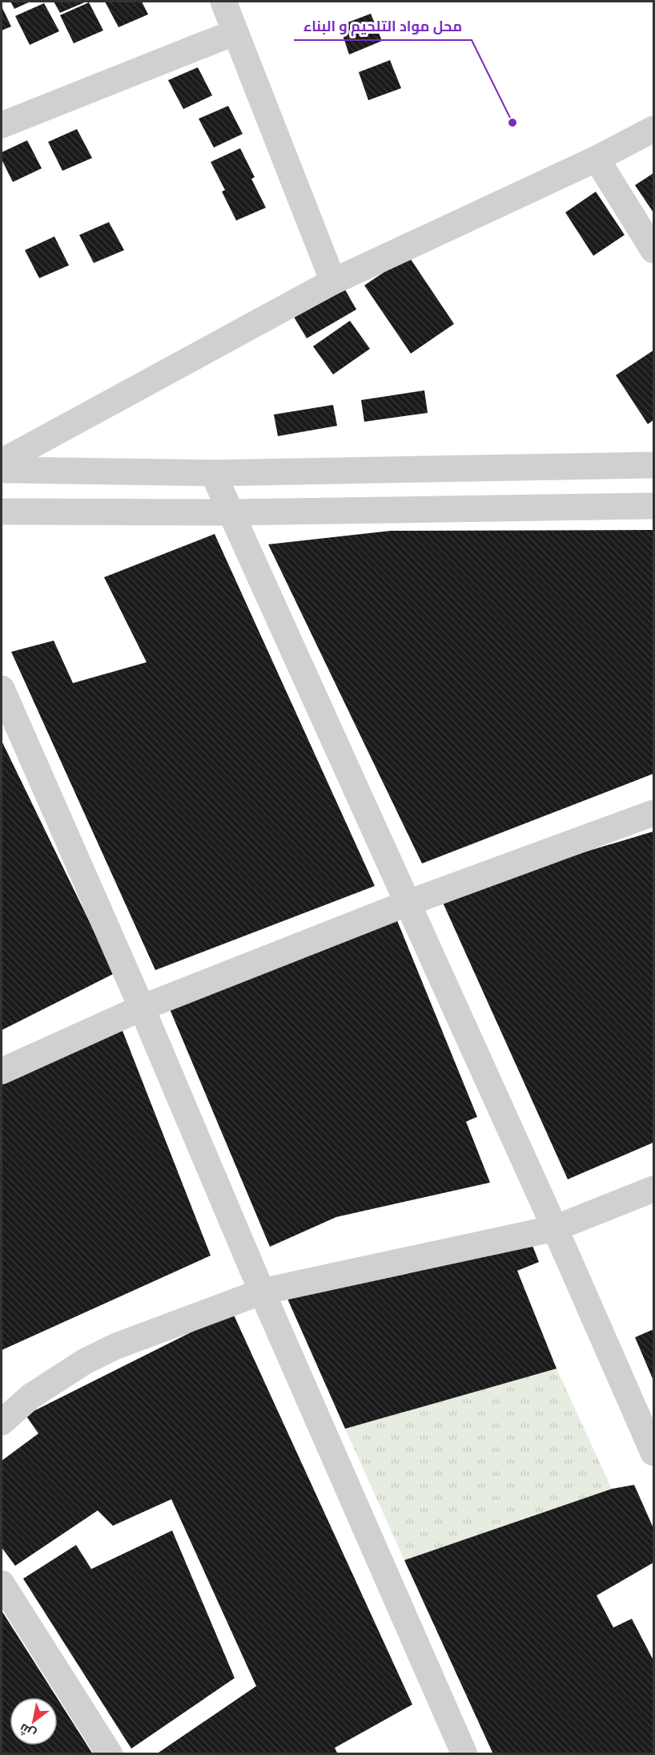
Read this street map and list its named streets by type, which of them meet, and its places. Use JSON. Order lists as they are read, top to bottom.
{
  "places": ["محل مواد التلحيم و البناء"],
  "north": "bottom left"
}
